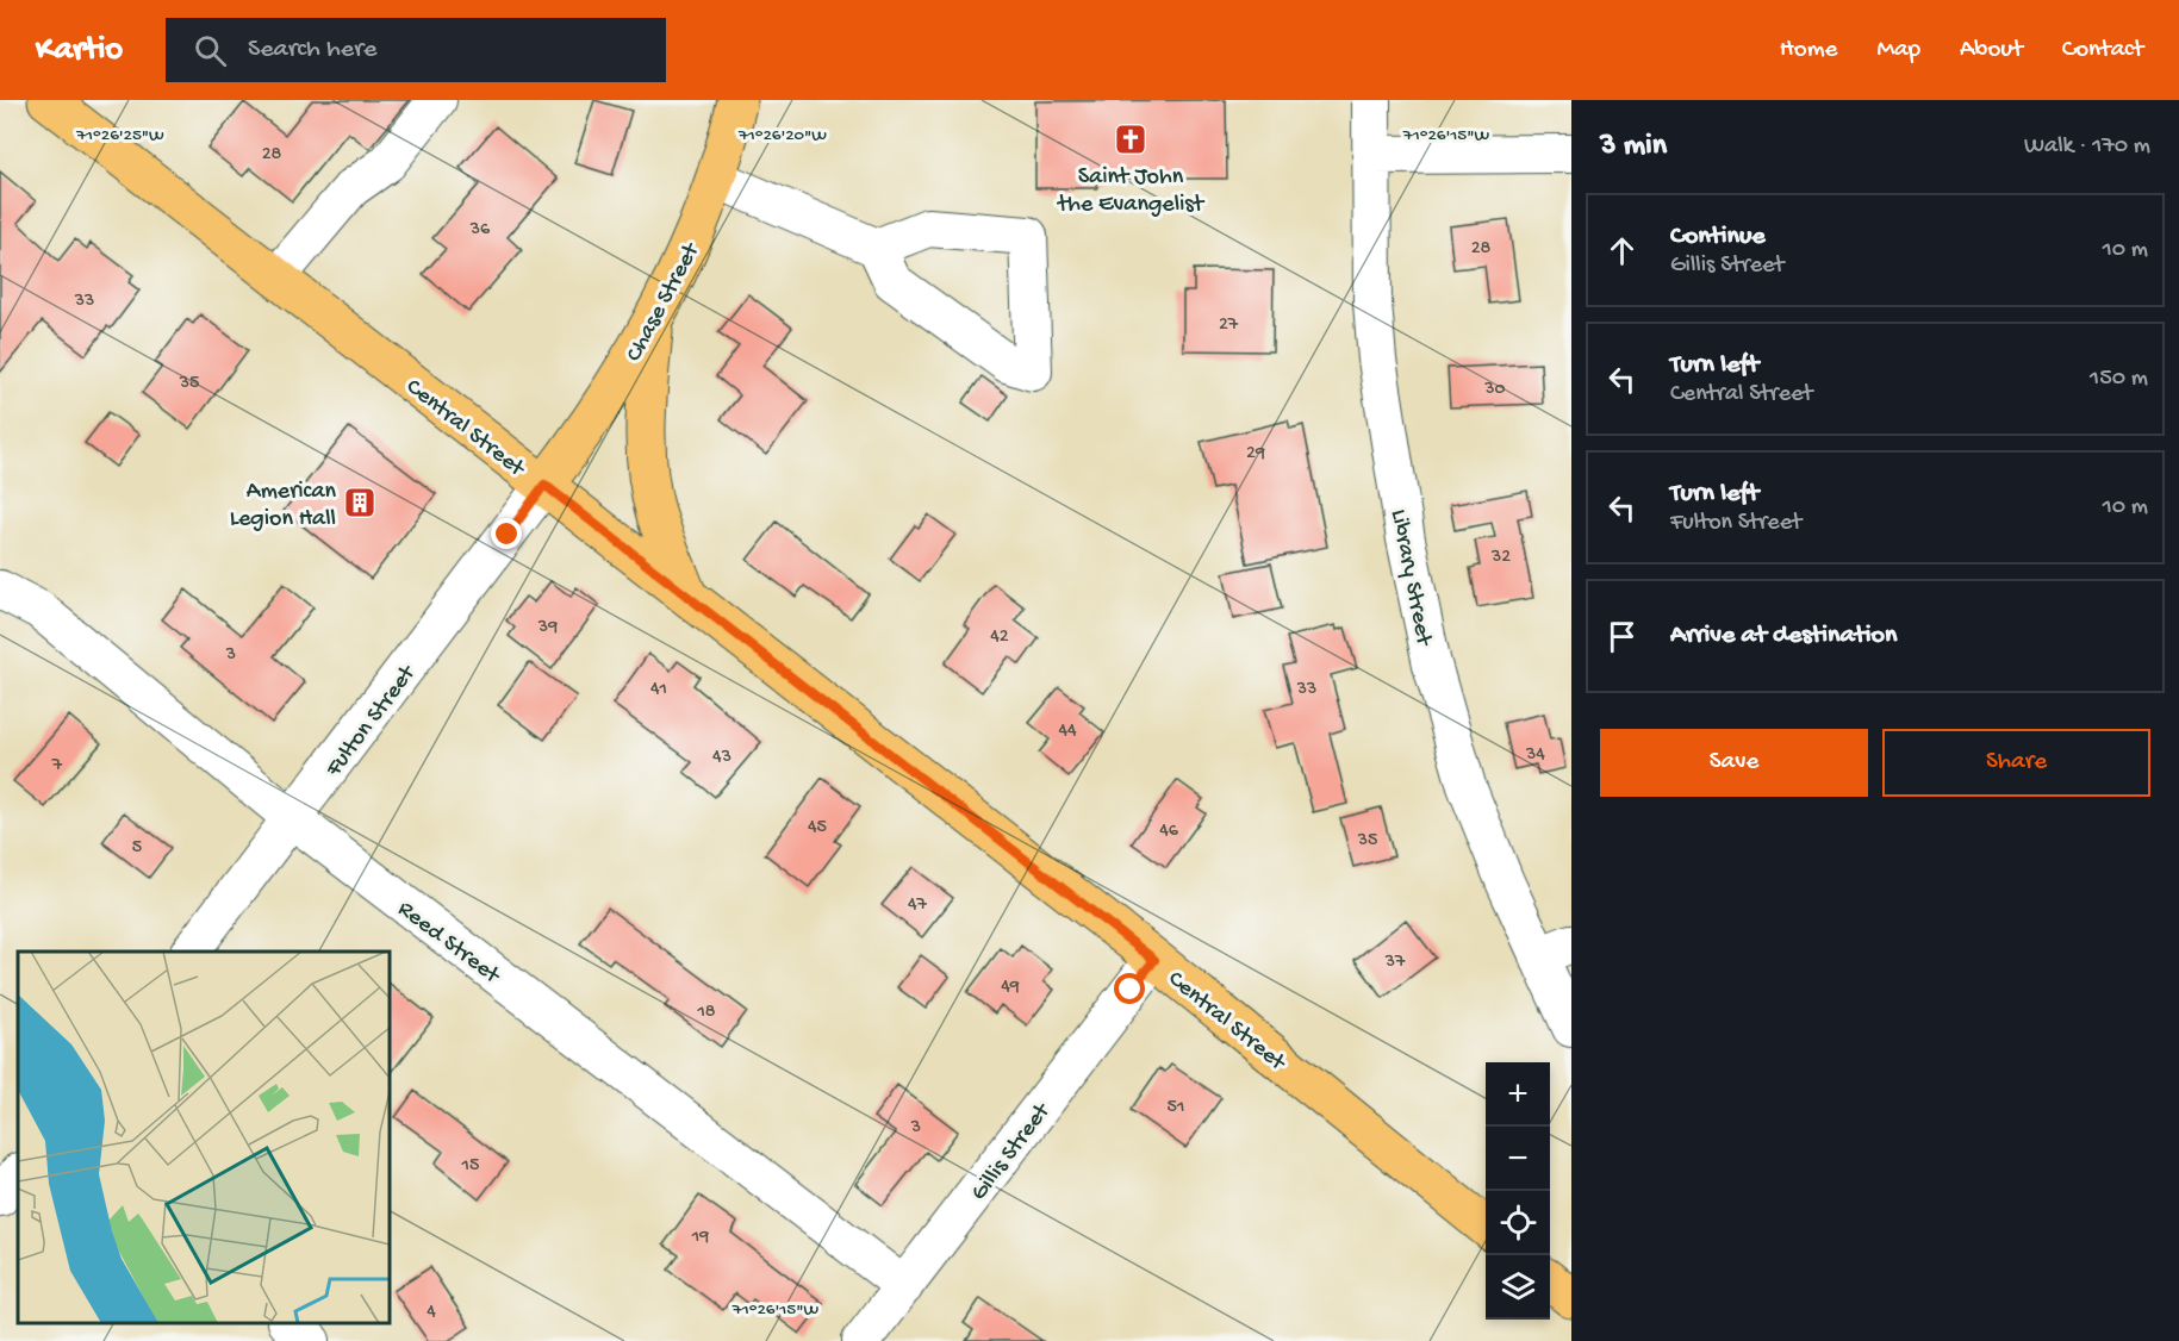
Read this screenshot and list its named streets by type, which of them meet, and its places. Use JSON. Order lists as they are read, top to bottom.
{
  "streets": {
    "main road": ["Chase Street", "Central Street"],
    "street": [
      "Library Street",
      "Fulton Street",
      "Reed Street",
      "Gillis Street"
    ]
  },
  "crossings": [
    ["Chase Street", "Central Street"],
    ["Chase Street", "Fulton Street"],
    ["Central Street", "Fulton Street"],
    ["Central Street", "Gillis Street"],
    ["Fulton Street", "Reed Street"],
    ["Reed Street", "Gillis Street"]
  ],
  "places": {
    "church": ["Saint John the Evangelist"],
    "building": ["American Legion Hall"]
  },
  "house_numbers": [
    "28",
    "36",
    "28",
    "33",
    "27",
    "35",
    "30",
    "29",
    "32",
    "39",
    "42",
    "3",
    "41",
    "33",
    "44",
    "34",
    "43",
    "7",
    "45",
    "46",
    "35",
    "5",
    "47",
    "37",
    "49",
    "18",
    "51",
    "3",
    "15",
    "19",
    "4"
  ],
  "page": {
    "header": "Kartio",
    "search": "Search here",
    "nav": [
      "Home",
      "Map",
      "About",
      "Contact"
    ],
    "heading": ["3 min", "Walk · 170 m"],
    "list": [
      ["Continue", "Gillis Street", "10 m"],
      ["Turn left", "Central Street", "150 m"],
      ["Turn left", "Fulton Street", "10 m"],
      "Arrive at destination"
    ],
    "buttons": ["Save", "Share"],
    "map_buttons": ["+", "−"]
  },
  "coordinates": ["71°26'25\"W", "71°26'20\"W", "71°26'15\"W"]
}
